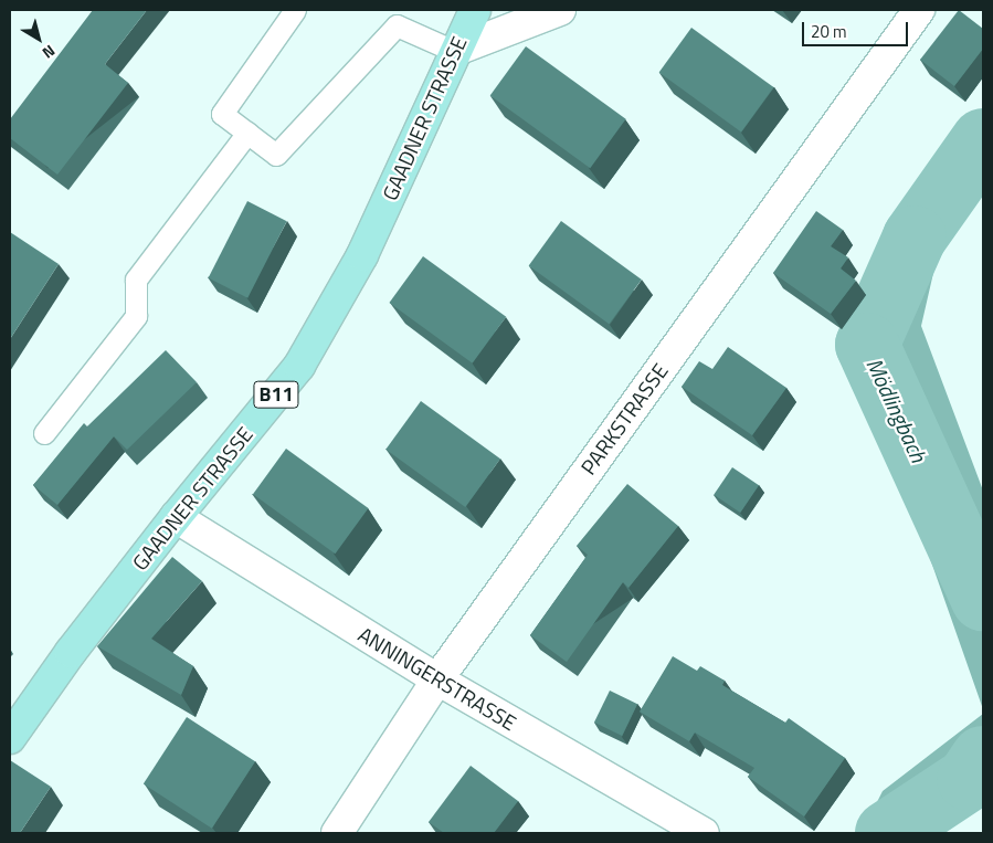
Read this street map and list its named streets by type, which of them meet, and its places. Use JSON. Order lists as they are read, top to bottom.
{
  "streets": {
    "main road": ["GAADNER STRASSE", "B11"],
    "street": ["PARKSTRASSE", "ANNINGERSTRASSE"]
  },
  "crossings": [
    ["GAADNER STRASSE", "ANNINGERSTRASSE"],
    ["PARKSTRASSE", "ANNINGERSTRASSE"]
  ],
  "water": ["Mödlingbach"],
  "scale_bar": "20 m",
  "north": "bottom right"
}
